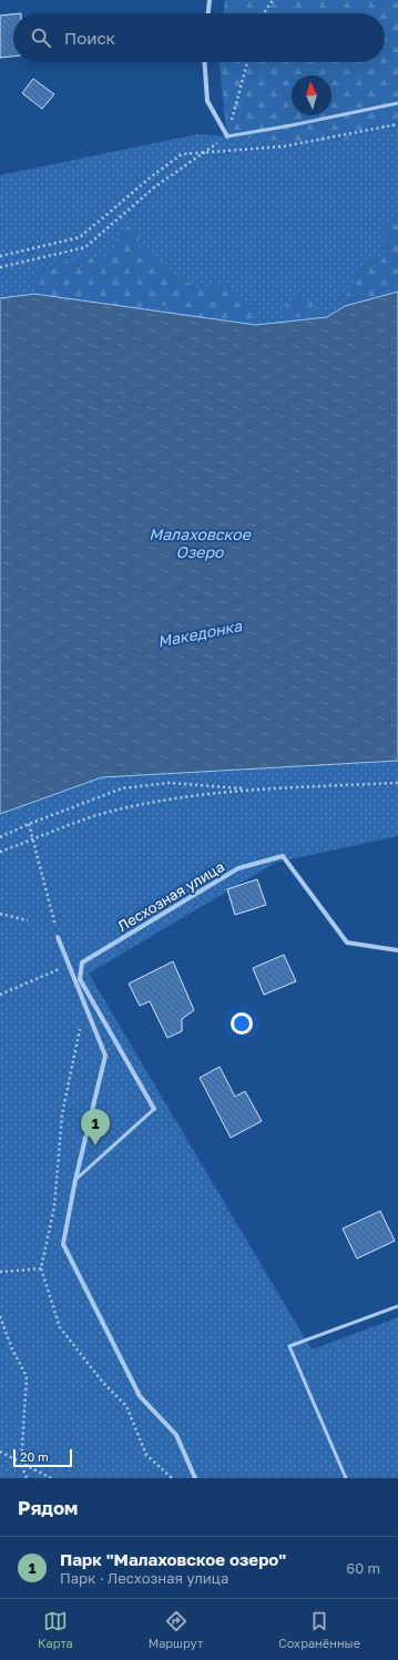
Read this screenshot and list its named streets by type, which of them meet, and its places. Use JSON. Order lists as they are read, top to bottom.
{
  "streets": {
    "street": ["Лесхозная улица"]
  },
  "water": ["Малаховское Озеро", "Македонка"],
  "scale_bar": "20 m",
  "north": "top",
  "page": {
    "search": "Поиск",
    "pins": "1",
    "scale": "20 m",
    "heading": "Рядом",
    "list": [
      {
        "mark": "1",
        "name": "Парк \"Малаховское озеро\"",
        "note": "Парк · Лесхозная улица",
        "value": "60 m"
      }
    ],
    "nav": ["Карта", "Маршрут", "Сохранённые"]
  }
}
